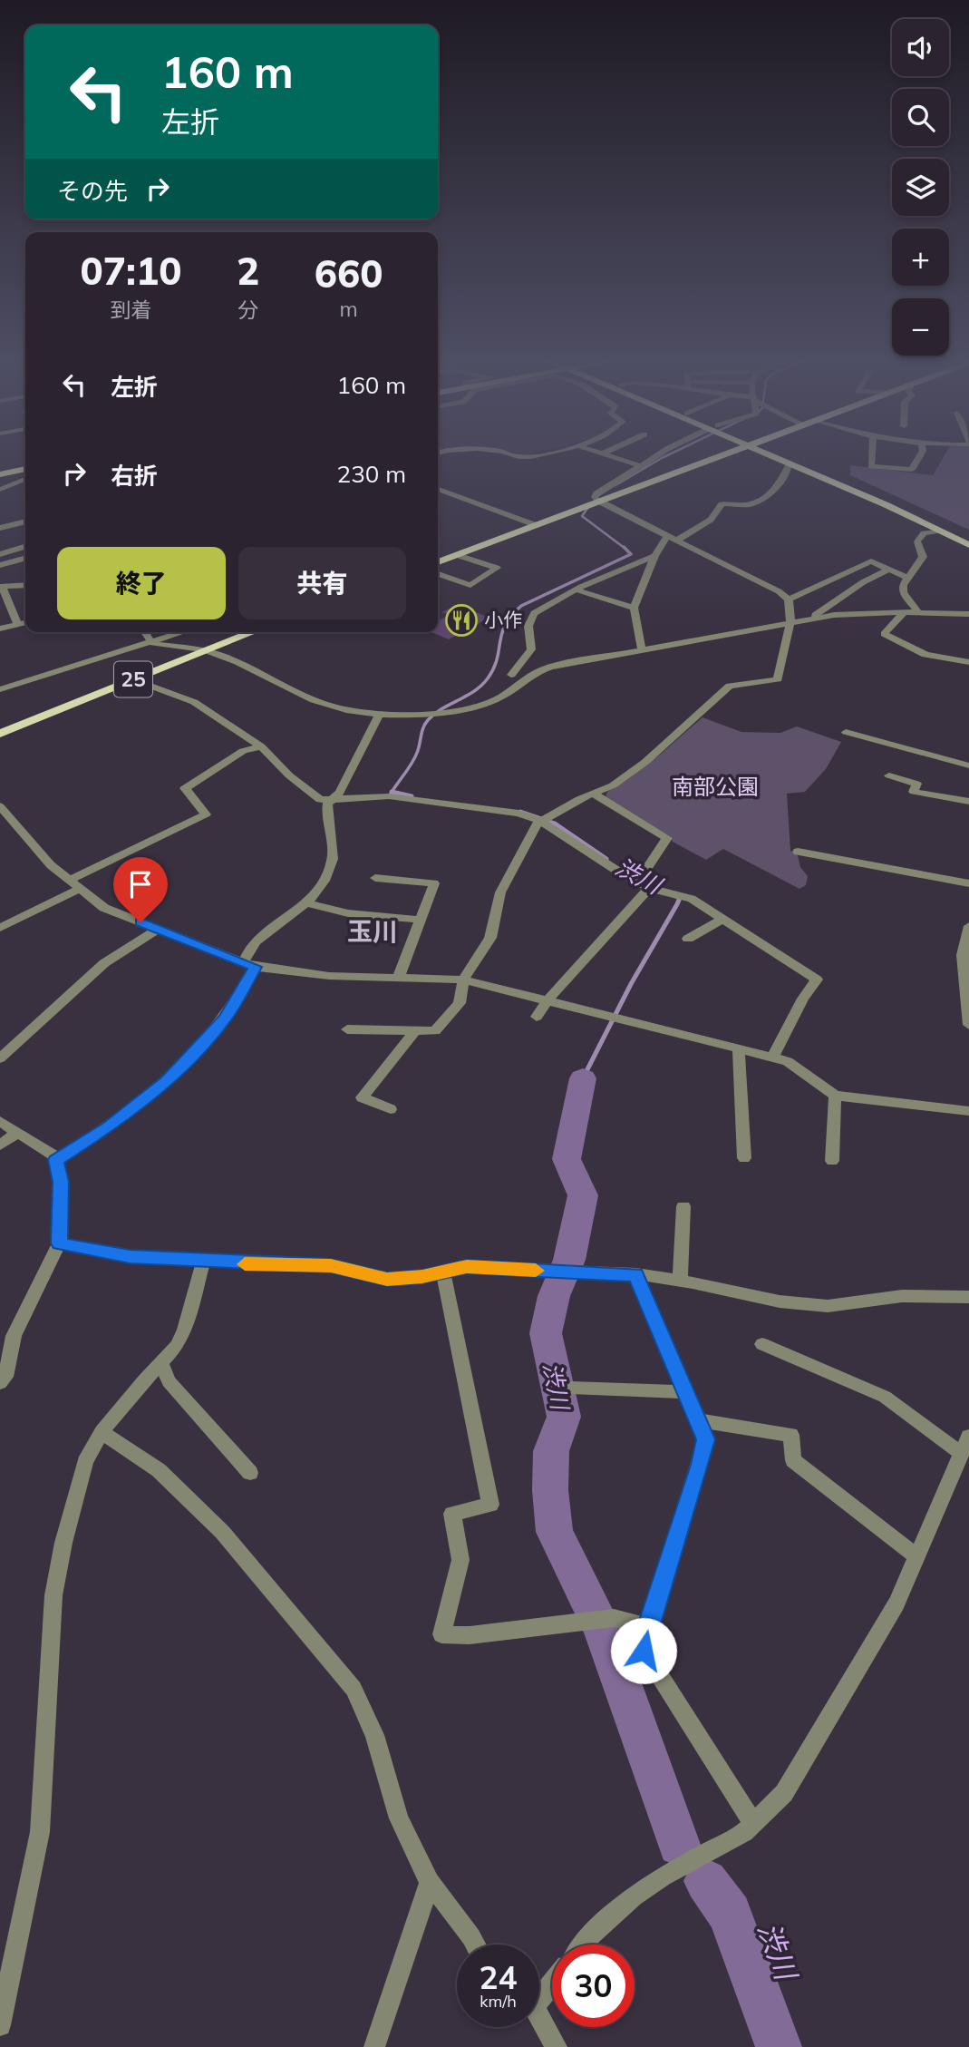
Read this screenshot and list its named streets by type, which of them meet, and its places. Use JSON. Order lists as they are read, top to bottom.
{
  "streets": {
    "main road": ["25"]
  },
  "districts": ["玉川"],
  "water": ["渋川"],
  "parks": ["南部公園"],
  "places": {
    "restaurant": ["小作"]
  },
  "page": {
    "map_buttons": ["+", "−"],
    "turn": ["160 m", "左折"],
    "then": "その先",
    "eta": [
      "07:10",
      "到着",
      "2",
      "分",
      "660",
      "m"
    ],
    "list": [
      {
        "name": "左折",
        "value": "160 m"
      },
      {
        "name": "右折",
        "value": "230 m"
      }
    ],
    "buttons": ["終了", "共有"],
    "speed": "24 km/h",
    "limit": "30"
  }
}
